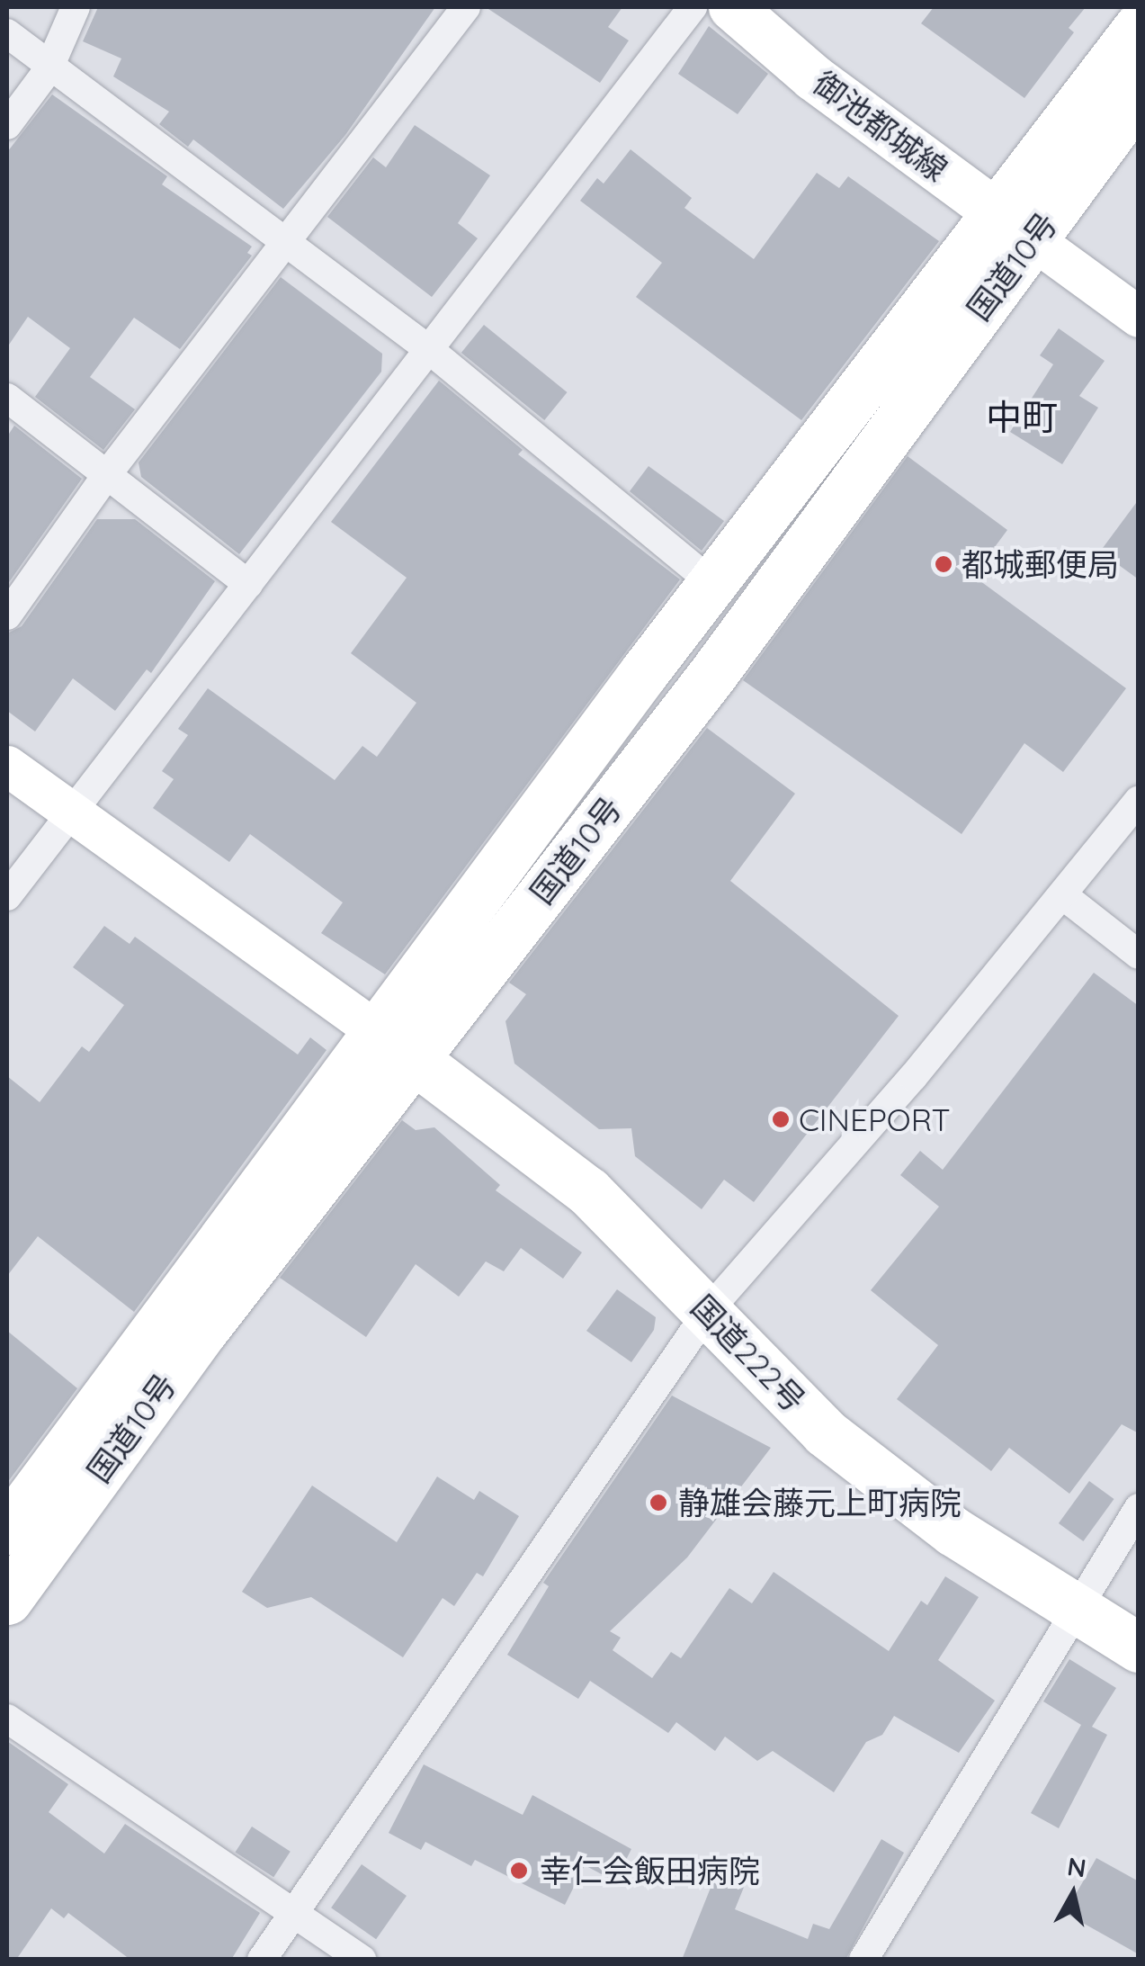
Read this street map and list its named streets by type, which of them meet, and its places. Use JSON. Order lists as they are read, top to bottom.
{
  "streets": {
    "highway": ["国道10号", "国道222号"],
    "main road": ["御池都城線"]
  },
  "crossings": [
    ["御池都城線", "国道10号"],
    ["国道10号", "国道222号"]
  ],
  "districts": ["中町"],
  "places": [
    "都城郵便局",
    "CINEPORT",
    "静雄会藤元上町病院",
    "幸仁会飯田病院"
  ],
  "north": "top"
}
